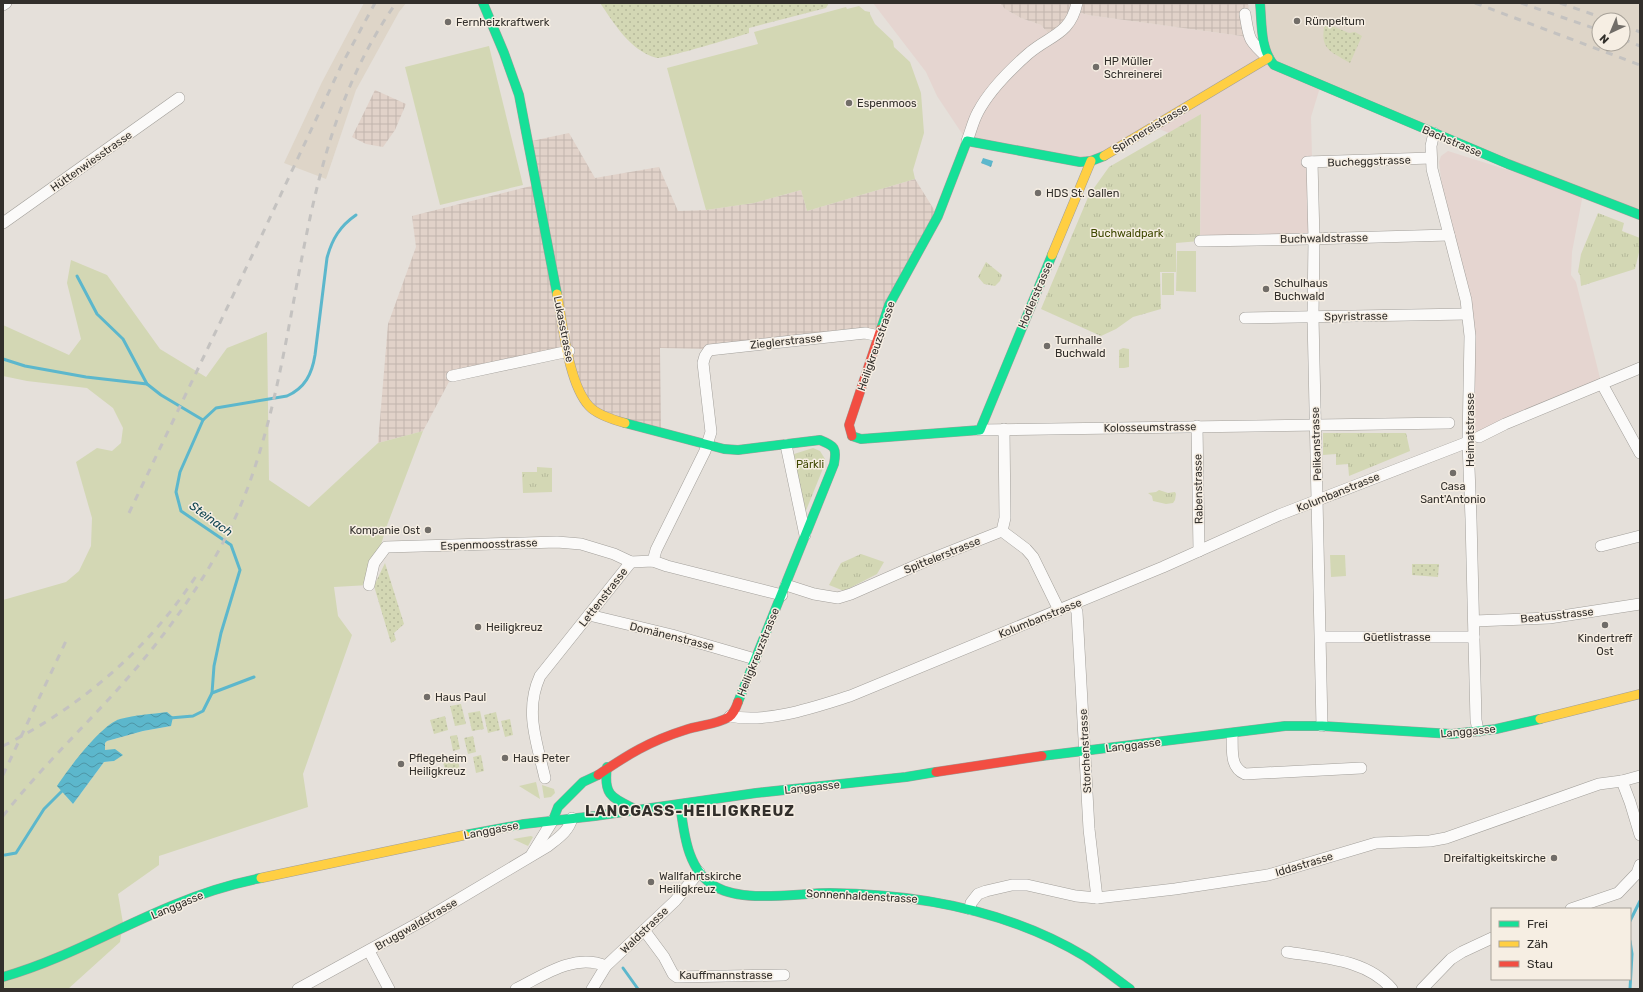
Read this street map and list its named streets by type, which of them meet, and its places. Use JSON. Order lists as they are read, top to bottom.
{
  "streets": {
    "main road": [
      "Spinnereistrasse",
      "Bachstrasse",
      "Hodlerstrasse",
      "Lukasstrasse",
      "Heiligkreuzstrasse",
      "Kolosseumstrasse",
      "Langgasse",
      "Sonnenhaldenstrasse"
    ],
    "street": [
      "Hüttenwiesstrasse",
      "Bucheggstrasse",
      "Buchwaldstrasse",
      "Spyristrasse",
      "Zieglerstrasse",
      "Heimatstrasse",
      "Pelikanstrasse",
      "Rabenstrasse",
      "Kolumbanstrasse",
      "Espenmoosstrasse",
      "Spittelerstrasse",
      "Lettenstrasse",
      "Beatusstrasse",
      "Domänenstrasse",
      "Güetlistrasse",
      "Storchenstrasse",
      "Iddastrasse",
      "Bruggwaldstrasse",
      "Waldstrasse",
      "Kauffmannstrasse"
    ]
  },
  "crossings": [
    ["Spinnereistrasse", "Bachstrasse"],
    ["Spinnereistrasse", "Hodlerstrasse"],
    ["Spinnereistrasse", "Heiligkreuzstrasse"],
    ["Bachstrasse", "Heimatstrasse"],
    ["Bucheggstrasse", "Heimatstrasse"],
    ["Bucheggstrasse", "Pelikanstrasse"],
    ["Buchwaldstrasse", "Heimatstrasse"],
    ["Buchwaldstrasse", "Pelikanstrasse"],
    ["Hodlerstrasse", "Kolosseumstrasse"],
    ["Spyristrasse", "Heimatstrasse"],
    ["Spyristrasse", "Pelikanstrasse"],
    ["Lukasstrasse", "Zieglerstrasse"],
    ["Lukasstrasse", "Heiligkreuzstrasse"],
    ["Lukasstrasse", "Kolosseumstrasse"],
    ["Zieglerstrasse", "Heiligkreuzstrasse"],
    ["Heiligkreuzstrasse", "Kolosseumstrasse"],
    ["Heiligkreuzstrasse", "Kolumbanstrasse"],
    ["Heiligkreuzstrasse", "Spittelerstrasse"],
    ["Heiligkreuzstrasse", "Domänenstrasse"],
    ["Kolosseumstrasse", "Pelikanstrasse"],
    ["Kolosseumstrasse", "Rabenstrasse"],
    ["Heimatstrasse", "Kolumbanstrasse"],
    ["Heimatstrasse", "Beatusstrasse"],
    ["Heimatstrasse", "Güetlistrasse"],
    ["Heimatstrasse", "Langgasse"],
    ["Pelikanstrasse", "Kolumbanstrasse"],
    ["Pelikanstrasse", "Güetlistrasse"],
    ["Pelikanstrasse", "Langgasse"],
    ["Rabenstrasse", "Kolumbanstrasse"],
    ["Kolumbanstrasse", "Storchenstrasse"],
    ["Espenmoosstrasse", "Lettenstrasse"],
    ["Lettenstrasse", "Domänenstrasse"],
    ["Langgasse", "Storchenstrasse"],
    ["Langgasse", "Sonnenhaldenstrasse"],
    ["Langgasse", "Bruggwaldstrasse"],
    ["Storchenstrasse", "Iddastrasse"],
    ["Iddastrasse", "Sonnenhaldenstrasse"],
    ["Sonnenhaldenstrasse", "Waldstrasse"],
    ["Waldstrasse", "Kauffmannstrasse"]
  ],
  "districts": ["LANGGASS-HEILIGKREUZ"],
  "water": ["Steinach"],
  "parks": ["Buchwaldpark", "Pärkli"],
  "places": [
    "Rümpeltum",
    "Fernheizkraftwerk",
    "HP Müller Schreinerei",
    "Espenmoos",
    "HDS St. Gallen",
    "Schulhaus Buchwald",
    "Turnhalle Buchwald",
    "Casa Sant'Antonio",
    "Kompanie Ost",
    "Kindertreff Ost",
    "Heiligkreuz",
    "Haus Paul",
    "Haus Peter",
    "Pflegeheim Heiligkreuz",
    "Dreifaltigkeitskirche",
    "Wallfahrtskirche Heiligkreuz"
  ],
  "legend": ["Frei", "Zäh", "Stau"],
  "north": "bottom left"
}
